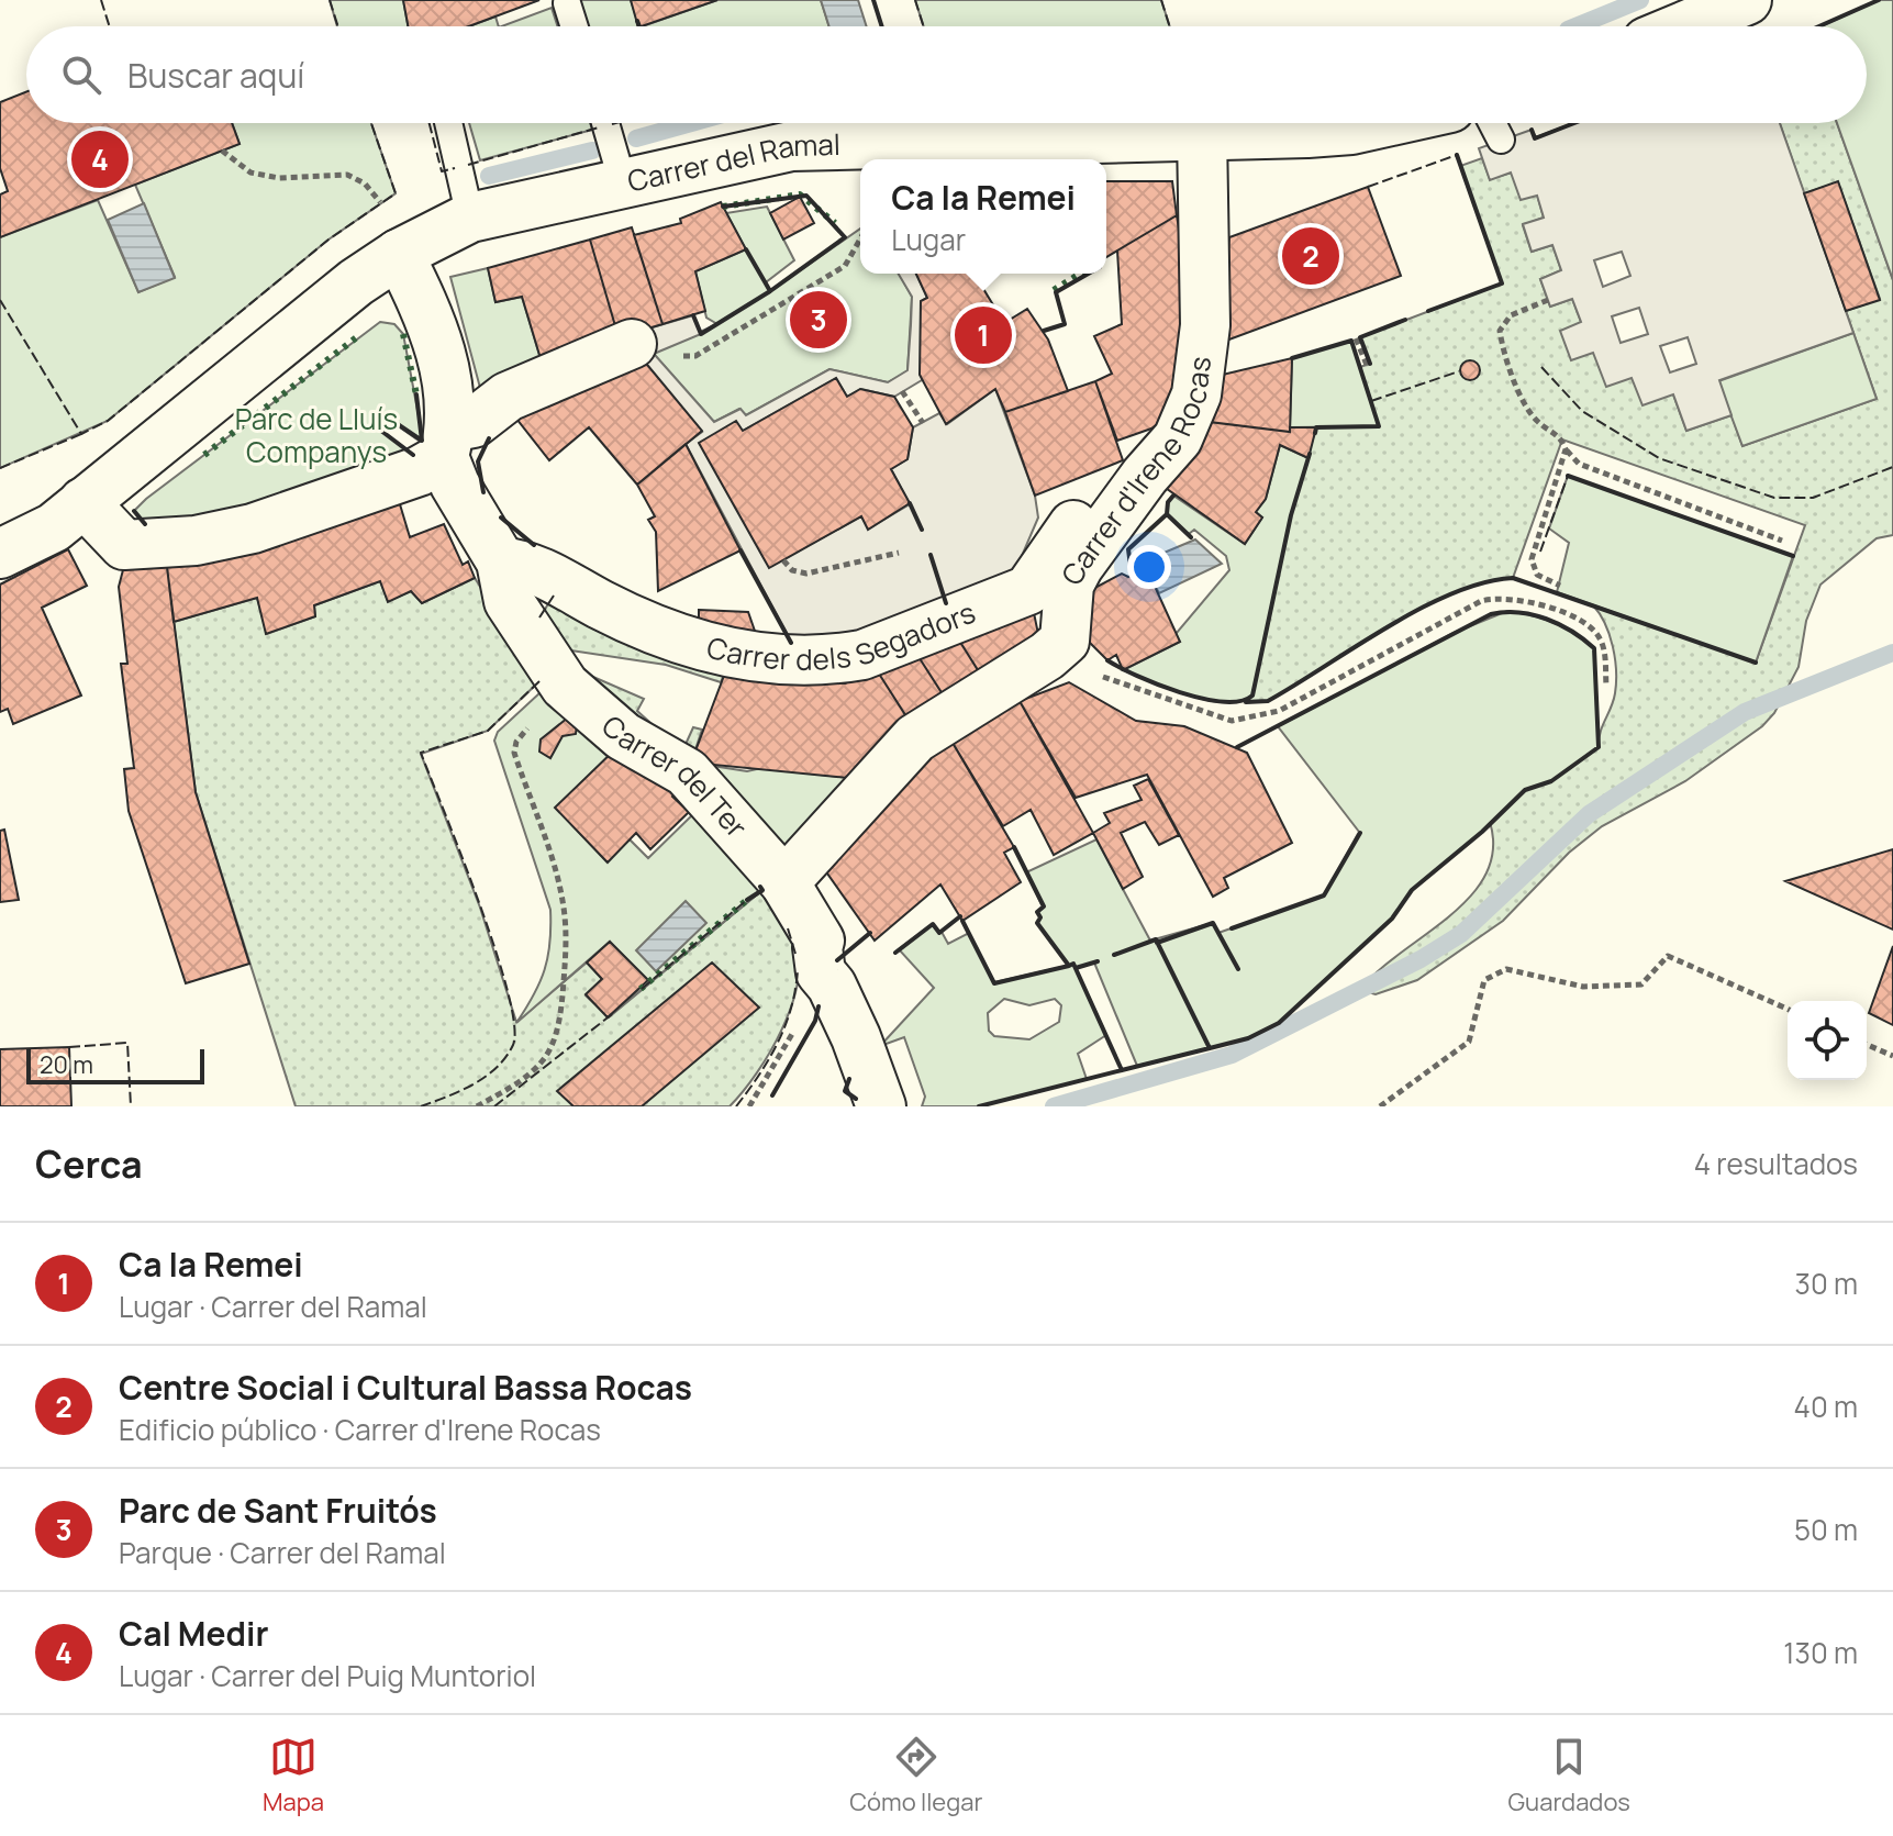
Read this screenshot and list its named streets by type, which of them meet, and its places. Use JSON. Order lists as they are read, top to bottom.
{
  "streets": {
    "street": [
      "Carrer del Ramal",
      "Carrer d'Irene Rocas",
      "Carrer dels Segadors",
      "Carrer del Ter"
    ]
  },
  "crossings": [
    ["Carrer del Ramal", "Carrer d'Irene Rocas"],
    ["Carrer d'Irene Rocas", "Carrer dels Segadors"],
    ["Carrer dels Segadors", "Carrer del Ter"]
  ],
  "parks": ["Parc de Lluís Companys"],
  "scale_bar": "20 m",
  "page": {
    "search": "Buscar aquí",
    "pins": [
      "4",
      "2",
      "3",
      "1"
    ],
    "popup": ["Ca la Remei", "Lugar"],
    "scale": "20 m",
    "heading": ["Cerca", "4 resultados"],
    "list": [
      {
        "mark": "1",
        "name": "Ca la Remei",
        "note": "Lugar · Carrer del Ramal",
        "value": "30 m"
      },
      {
        "mark": "2",
        "name": "Centre Social i Cultural Bassa Rocas",
        "note": "Edificio público · Carrer d'Irene Rocas",
        "value": "40 m"
      },
      {
        "mark": "3",
        "name": "Parc de Sant Fruitós",
        "note": "Parque · Carrer del Ramal",
        "value": "50 m"
      },
      {
        "mark": "4",
        "name": "Cal Medir",
        "note": "Lugar · Carrer del Puig Muntoriol",
        "value": "130 m"
      }
    ],
    "nav": ["Mapa", "Cómo llegar", "Guardados"]
  }
}
